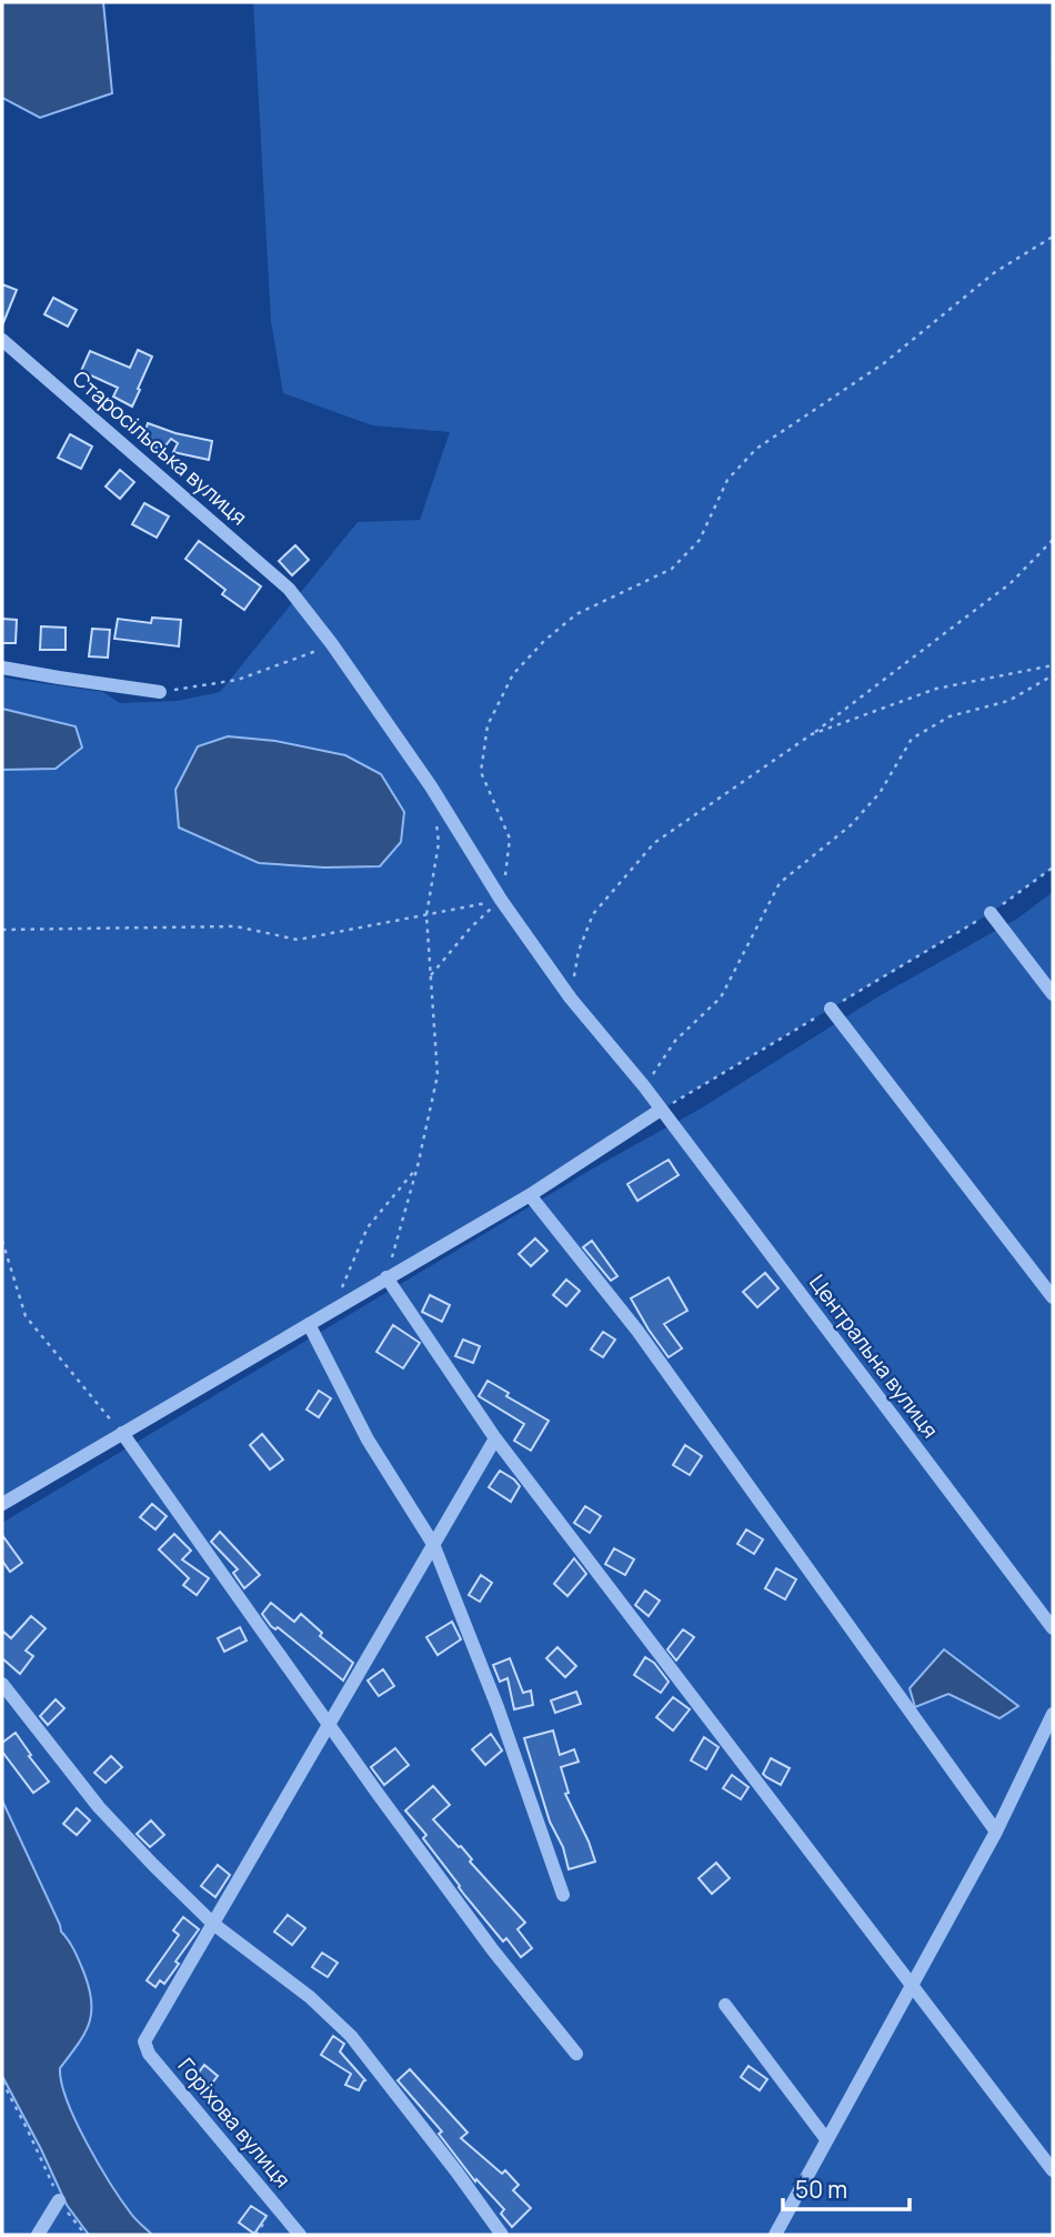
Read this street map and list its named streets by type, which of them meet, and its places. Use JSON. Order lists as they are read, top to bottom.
{
  "streets": {
    "street": ["Старосільська вулиця", "Центральна вулиця", "Горіхова вулиця"]
  },
  "crossings": [
    ["Старосільська вулиця", "Центральна вулиця"]
  ],
  "scale_bar": "50 m"
}
